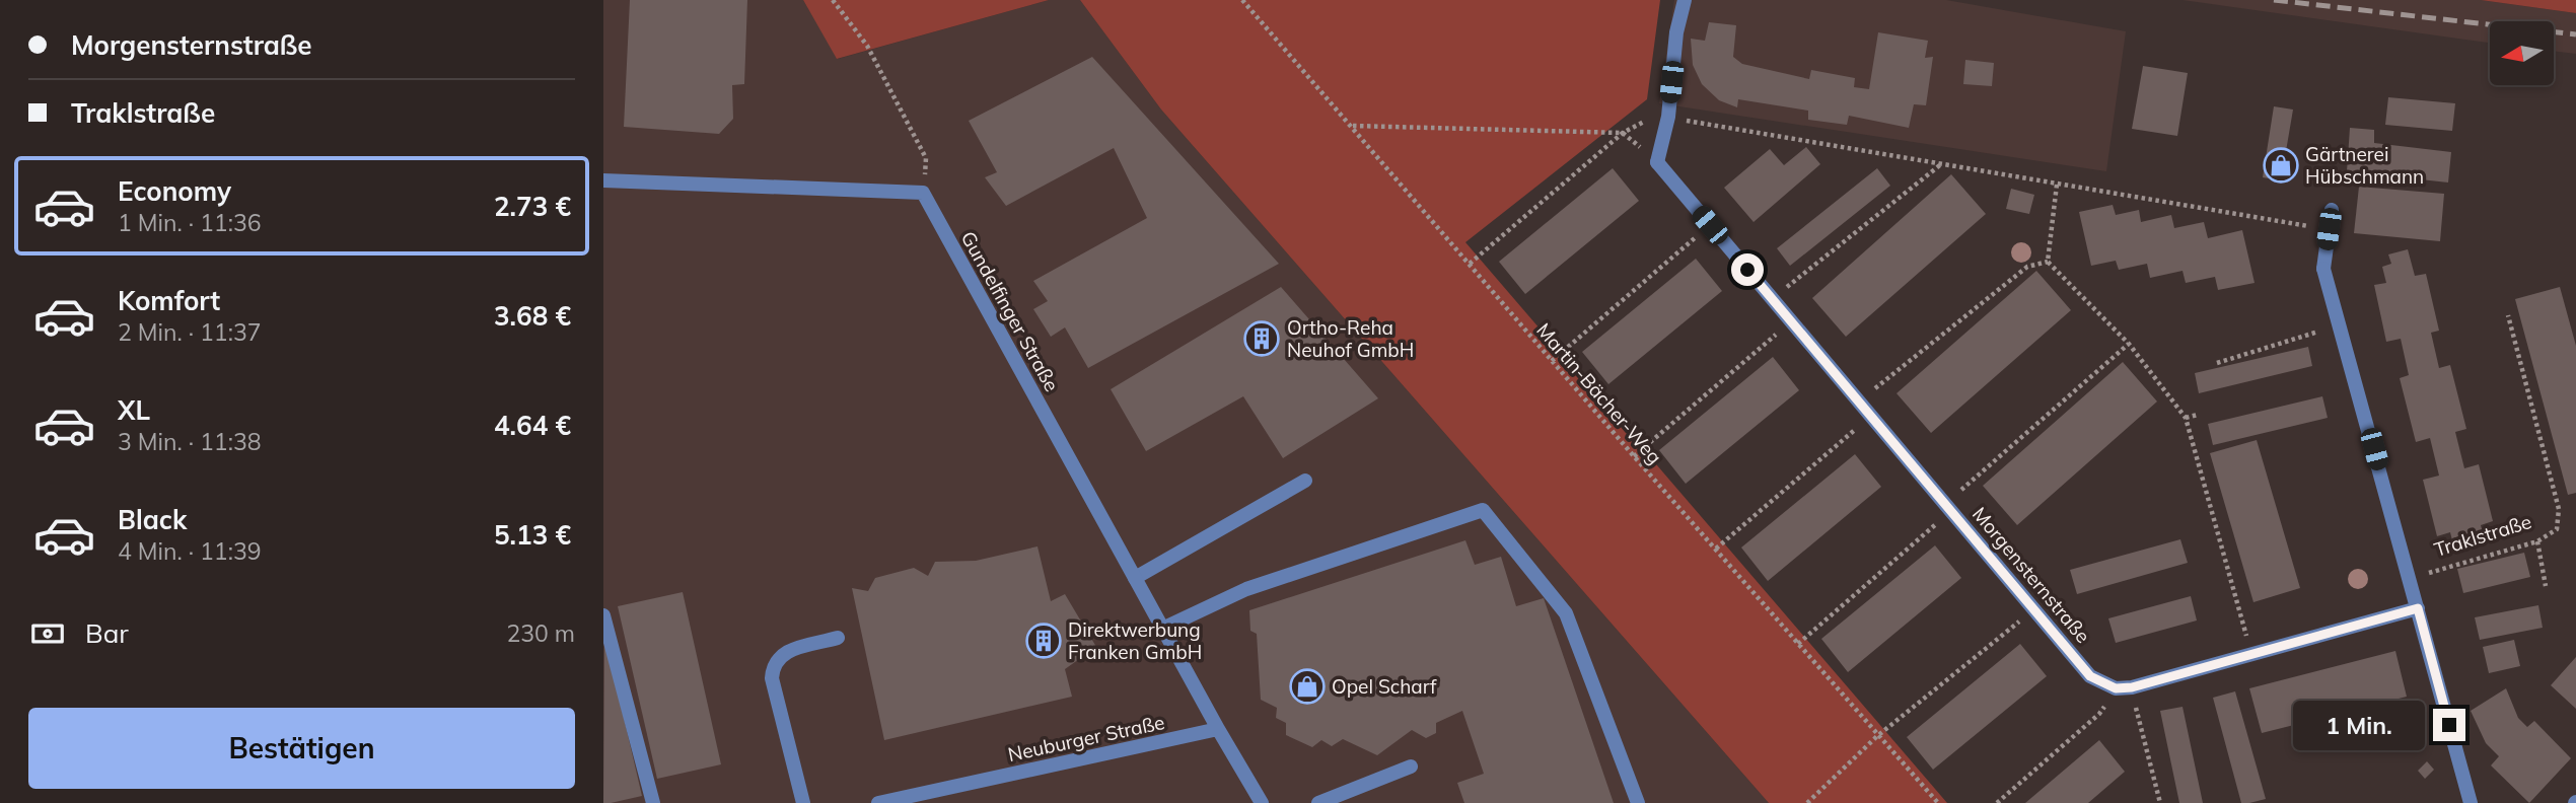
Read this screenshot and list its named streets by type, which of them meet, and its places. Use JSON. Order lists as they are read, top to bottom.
{
  "streets": {
    "street": ["Gundelfinger Straße", "Morgensternstraße", "Neuburger Straße"],
    "path": ["Martin-Bächer-Weg", "Traklstraße"]
  },
  "crossings": [
    ["Gundelfinger Straße", "Neuburger Straße"]
  ],
  "places": {
    "shop": ["Gärtnerei Hübschmann", "Opel Scharf"],
    "building": ["Ortho-Reha Neuhof GmbH", "Direktwerbung Franken GmbH"]
  },
  "north": "left",
  "page": {
    "banner": ["Morgensternstraße", "Traklstraße"],
    "list": [
      {
        "name": "Economy",
        "note": "1 Min. · 11:36",
        "value": "2.73 €"
      },
      {
        "name": "Komfort",
        "note": "2 Min. · 11:37",
        "value": "3.68 €"
      },
      {
        "name": "XL",
        "note": "3 Min. · 11:38",
        "value": "4.64 €"
      },
      {
        "name": "Black",
        "note": "4 Min. · 11:39",
        "value": "5.13 €"
      }
    ],
    "pay": ["Bar", "230 m"],
    "buttons": "Bestätigen",
    "bubble": "1 Min."
  }
}
